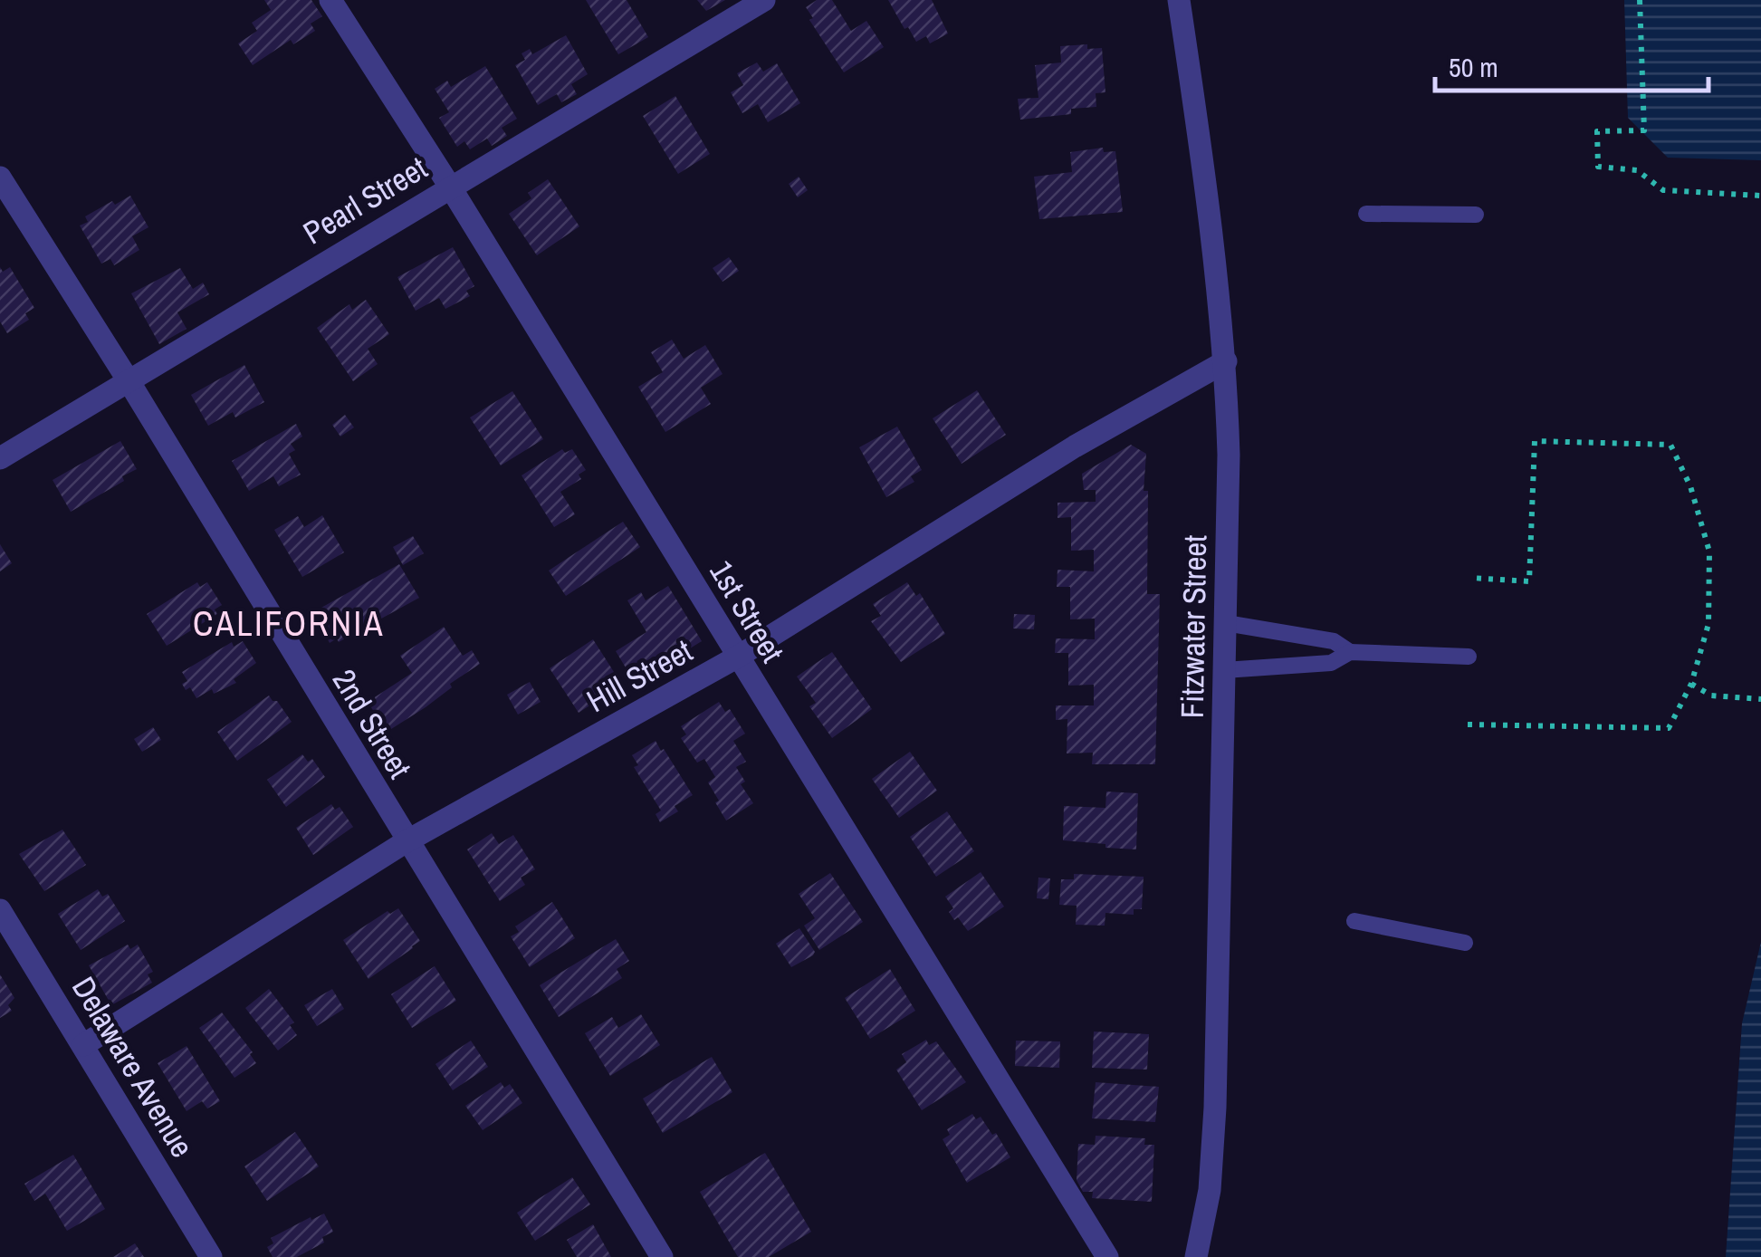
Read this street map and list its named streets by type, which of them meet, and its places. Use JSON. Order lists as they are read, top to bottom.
{
  "streets": {
    "street": [
      "Pearl Street",
      "1st Street",
      "Fitzwater Street",
      "Hill Street",
      "2nd Street",
      "Delaware Avenue"
    ]
  },
  "crossings": [
    ["Pearl Street", "1st Street"],
    ["Pearl Street", "2nd Street"],
    ["1st Street", "Hill Street"],
    ["Fitzwater Street", "Hill Street"],
    ["Hill Street", "2nd Street"],
    ["Hill Street", "Delaware Avenue"]
  ],
  "districts": ["CALIFORNIA"],
  "scale_bar": "50 m"
}
